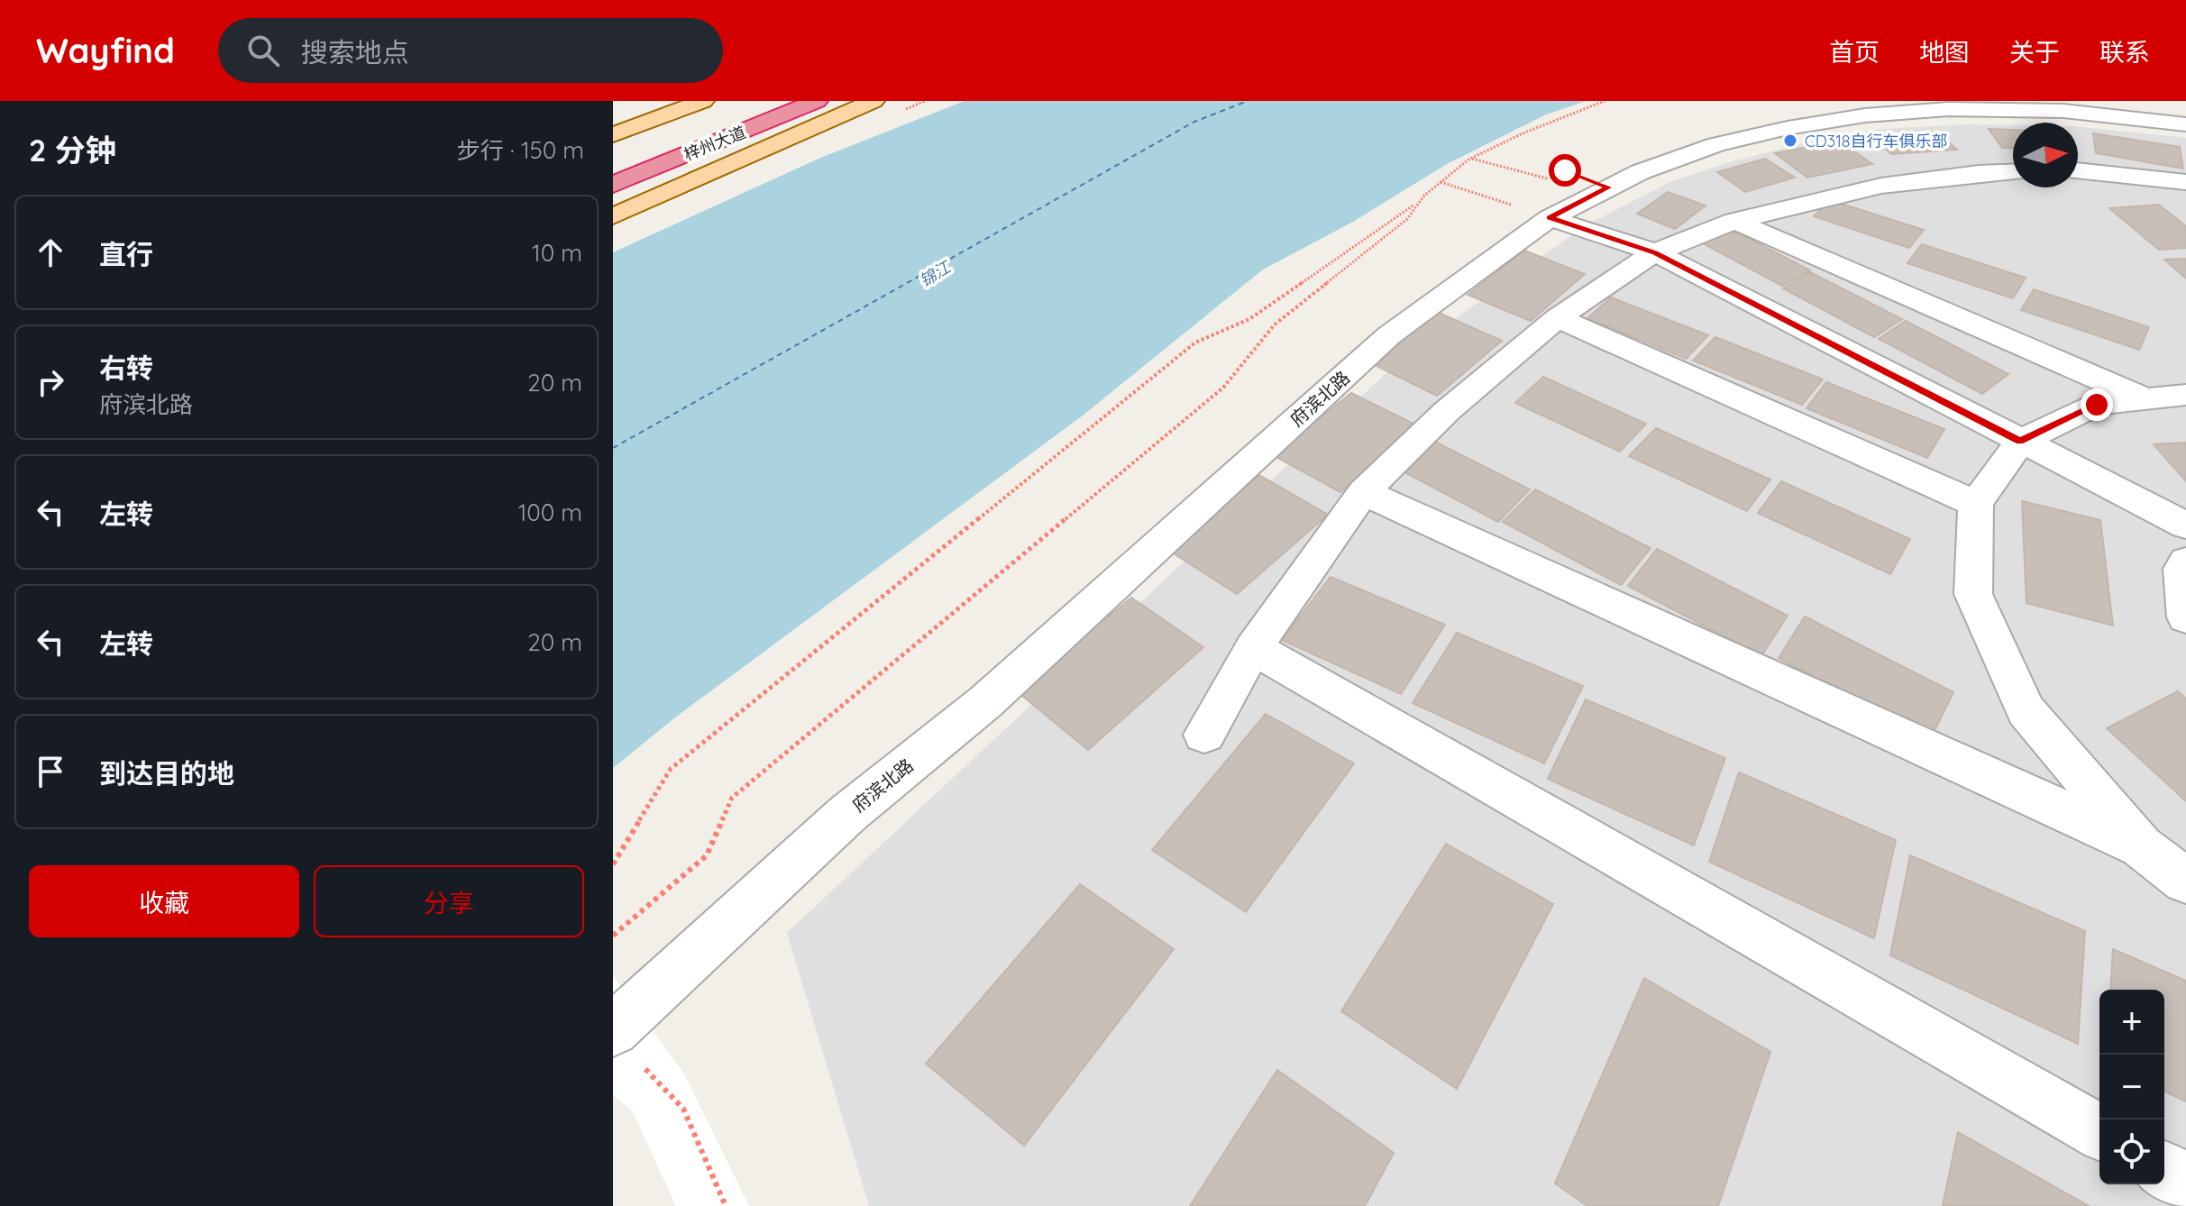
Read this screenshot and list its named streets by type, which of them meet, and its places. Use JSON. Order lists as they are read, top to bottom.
{
  "streets": {
    "highway": ["梓州大道"],
    "street": ["府滨北路"]
  },
  "water": ["锦江"],
  "places": ["CD318自行车俱乐部"],
  "north": "right",
  "page": {
    "header": "Wayfind",
    "search": "搜索地点",
    "nav": [
      "首页",
      "地图",
      "关于",
      "联系"
    ],
    "heading": ["2 分钟", "步行 · 150 m"],
    "list": [
      ["直行", "10 m"],
      ["右转", "府滨北路", "20 m"],
      ["左转", "100 m"],
      ["左转", "20 m"],
      "到达目的地"
    ],
    "buttons": ["收藏", "分享"],
    "map_buttons": ["+", "−"]
  }
}
